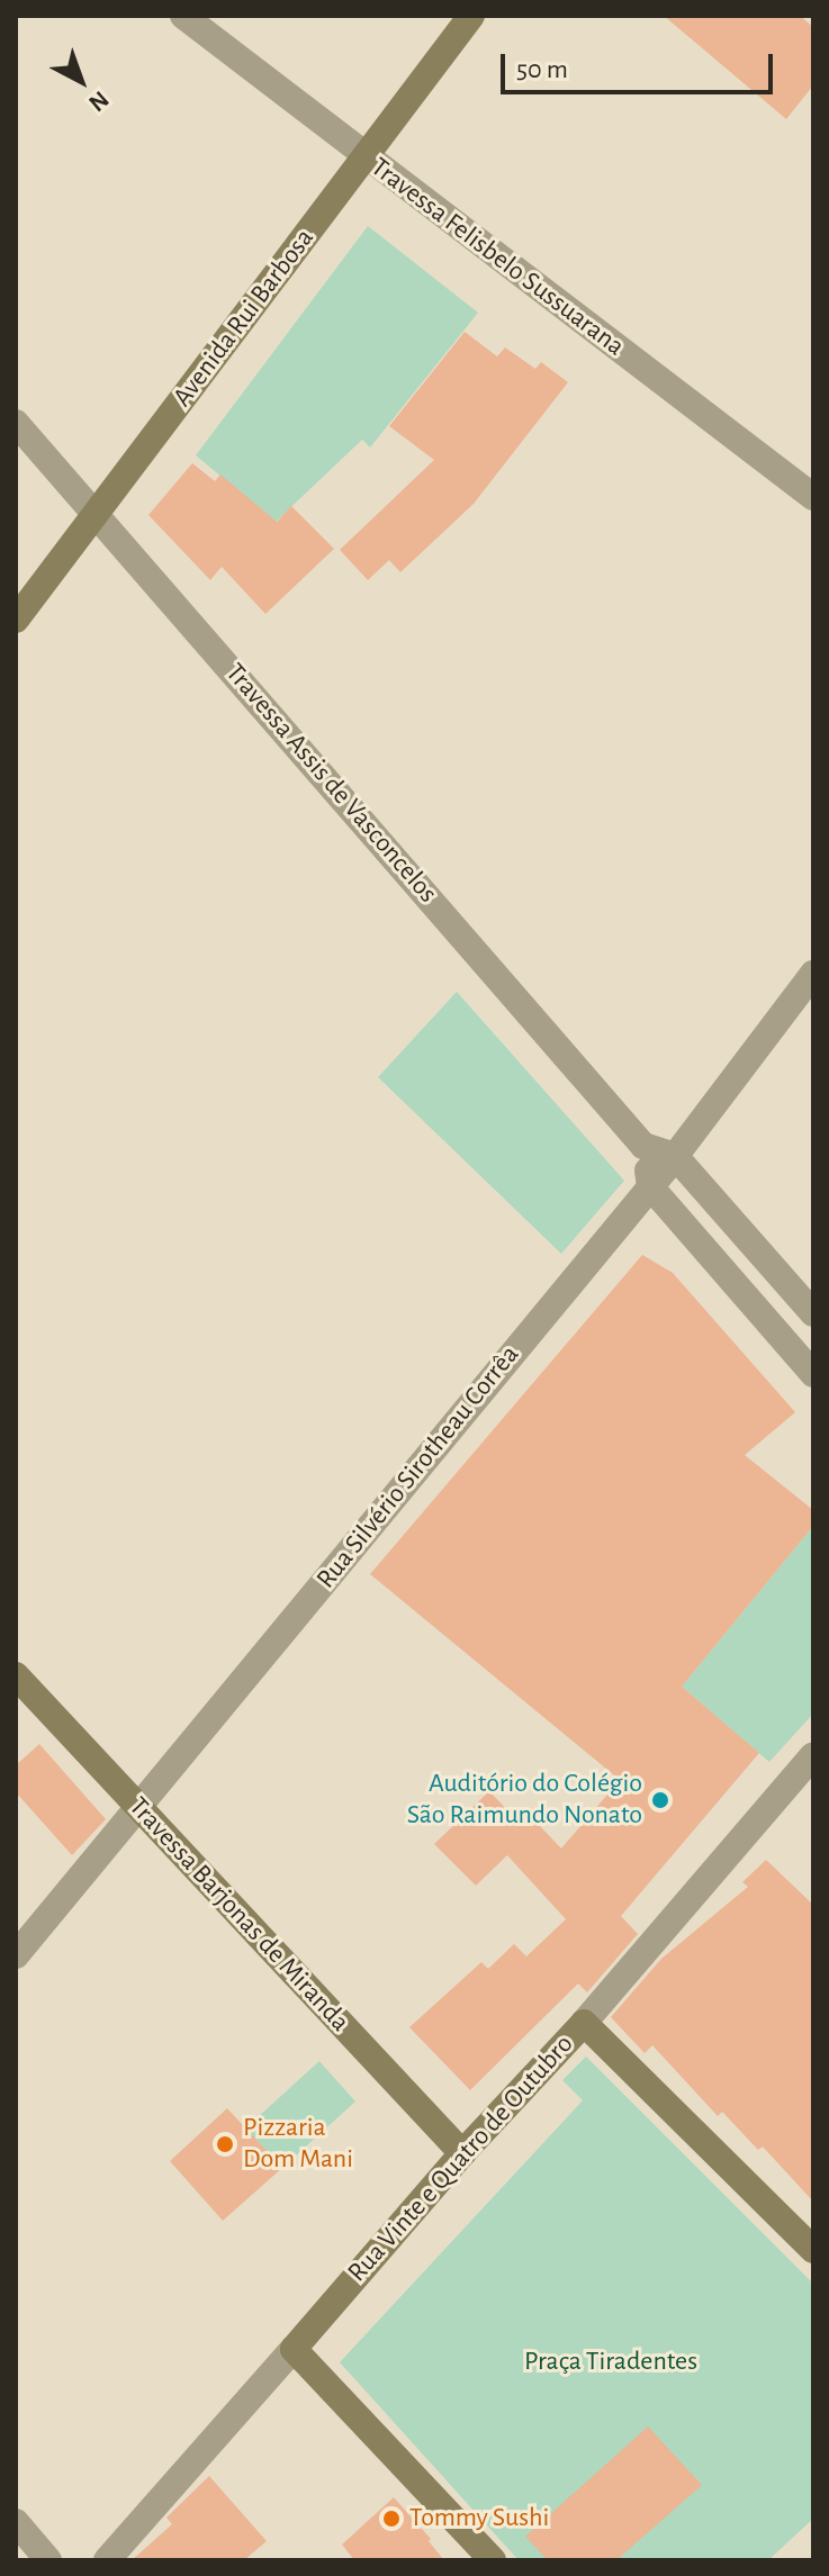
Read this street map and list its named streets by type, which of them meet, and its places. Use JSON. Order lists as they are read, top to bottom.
{
  "streets": {
    "street": [
      "Travessa Felisbelo Sussuarana",
      "Avenida Rui Barbosa",
      "Travessa Assis de Vasconcelos",
      "Rua Silvério Sirotheau Corrêa",
      "Travessa Barjonas de Miranda",
      "Rua Vinte e Quatro de Outubro"
    ]
  },
  "crossings": [
    ["Travessa Felisbelo Sussuarana", "Avenida Rui Barbosa"],
    ["Avenida Rui Barbosa", "Travessa Assis de Vasconcelos"],
    ["Rua Silvério Sirotheau Corrêa", "Travessa Barjonas de Miranda"],
    ["Travessa Barjonas de Miranda", "Rua Vinte e Quatro de Outubro"]
  ],
  "parks": ["Praça Tiradentes"],
  "places": ["Auditório do Colégio São Raimundo Nonato", "Pizzaria Dom Mani", "Tommy Sushi"],
  "scale_bar": "50 m",
  "north": "bottom right"
}
